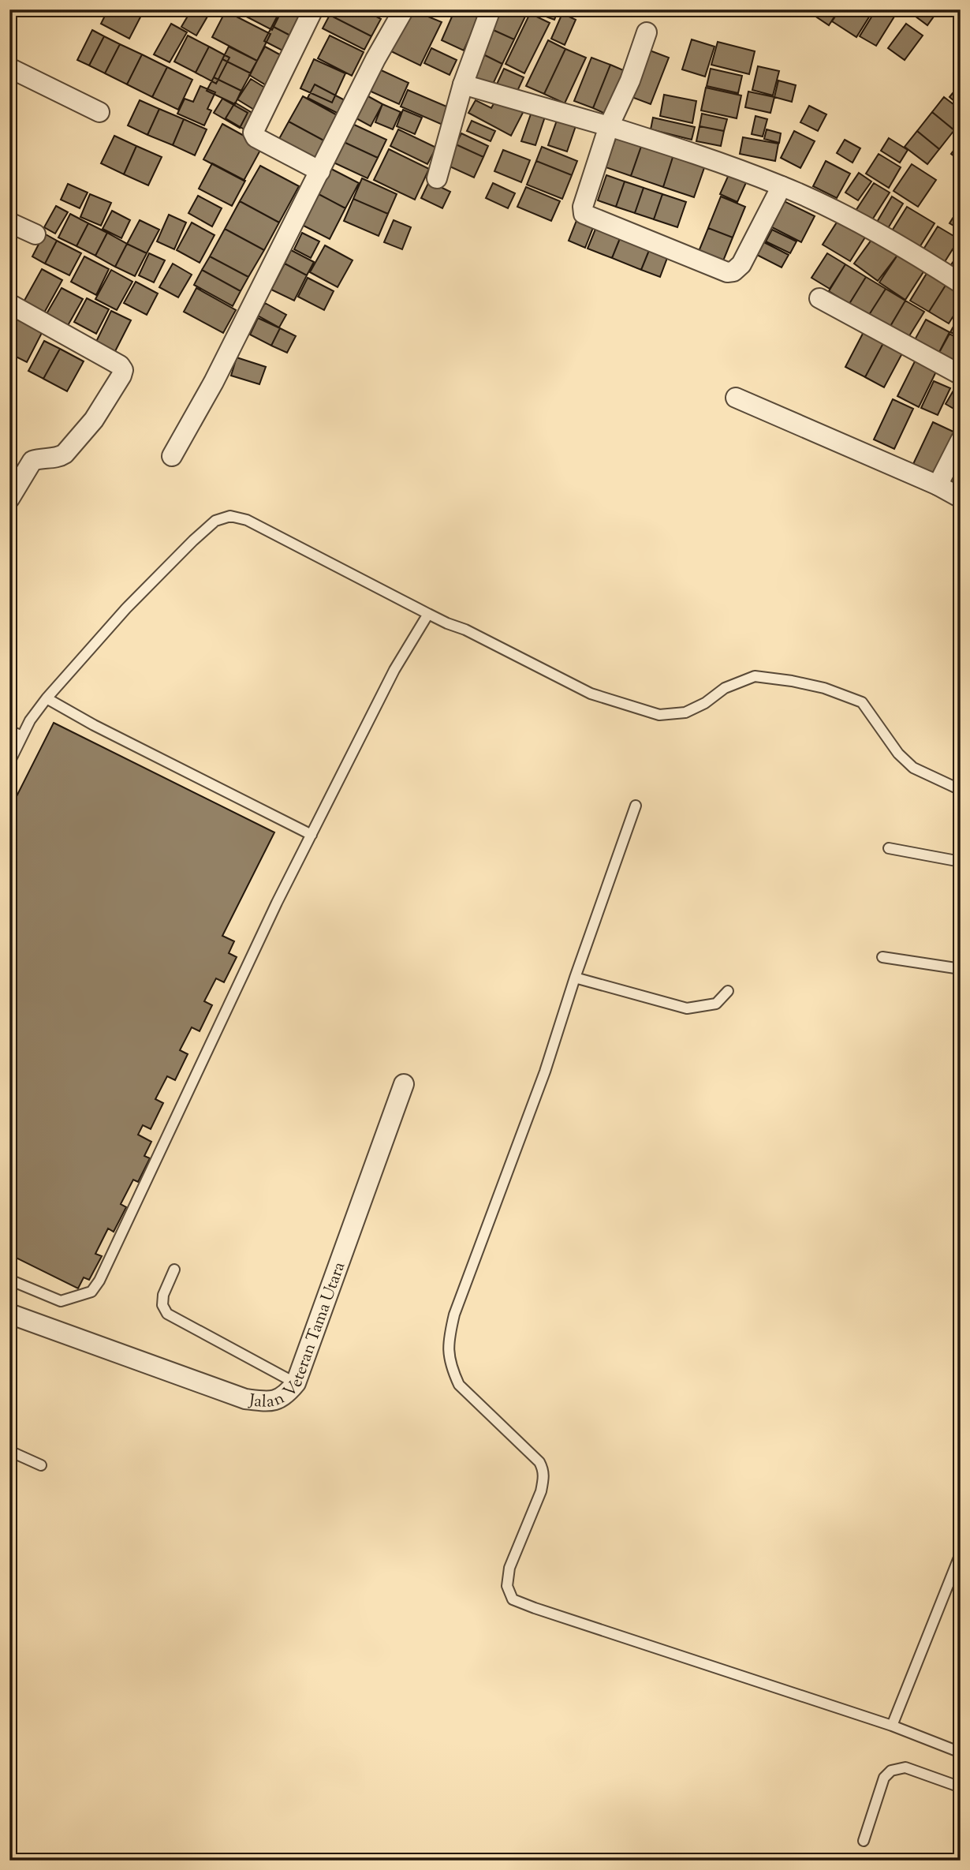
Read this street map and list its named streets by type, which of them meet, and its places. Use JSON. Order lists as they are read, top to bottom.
{
  "streets": {
    "street": ["Jalan Veteran Tama Utara"]
  }
}
